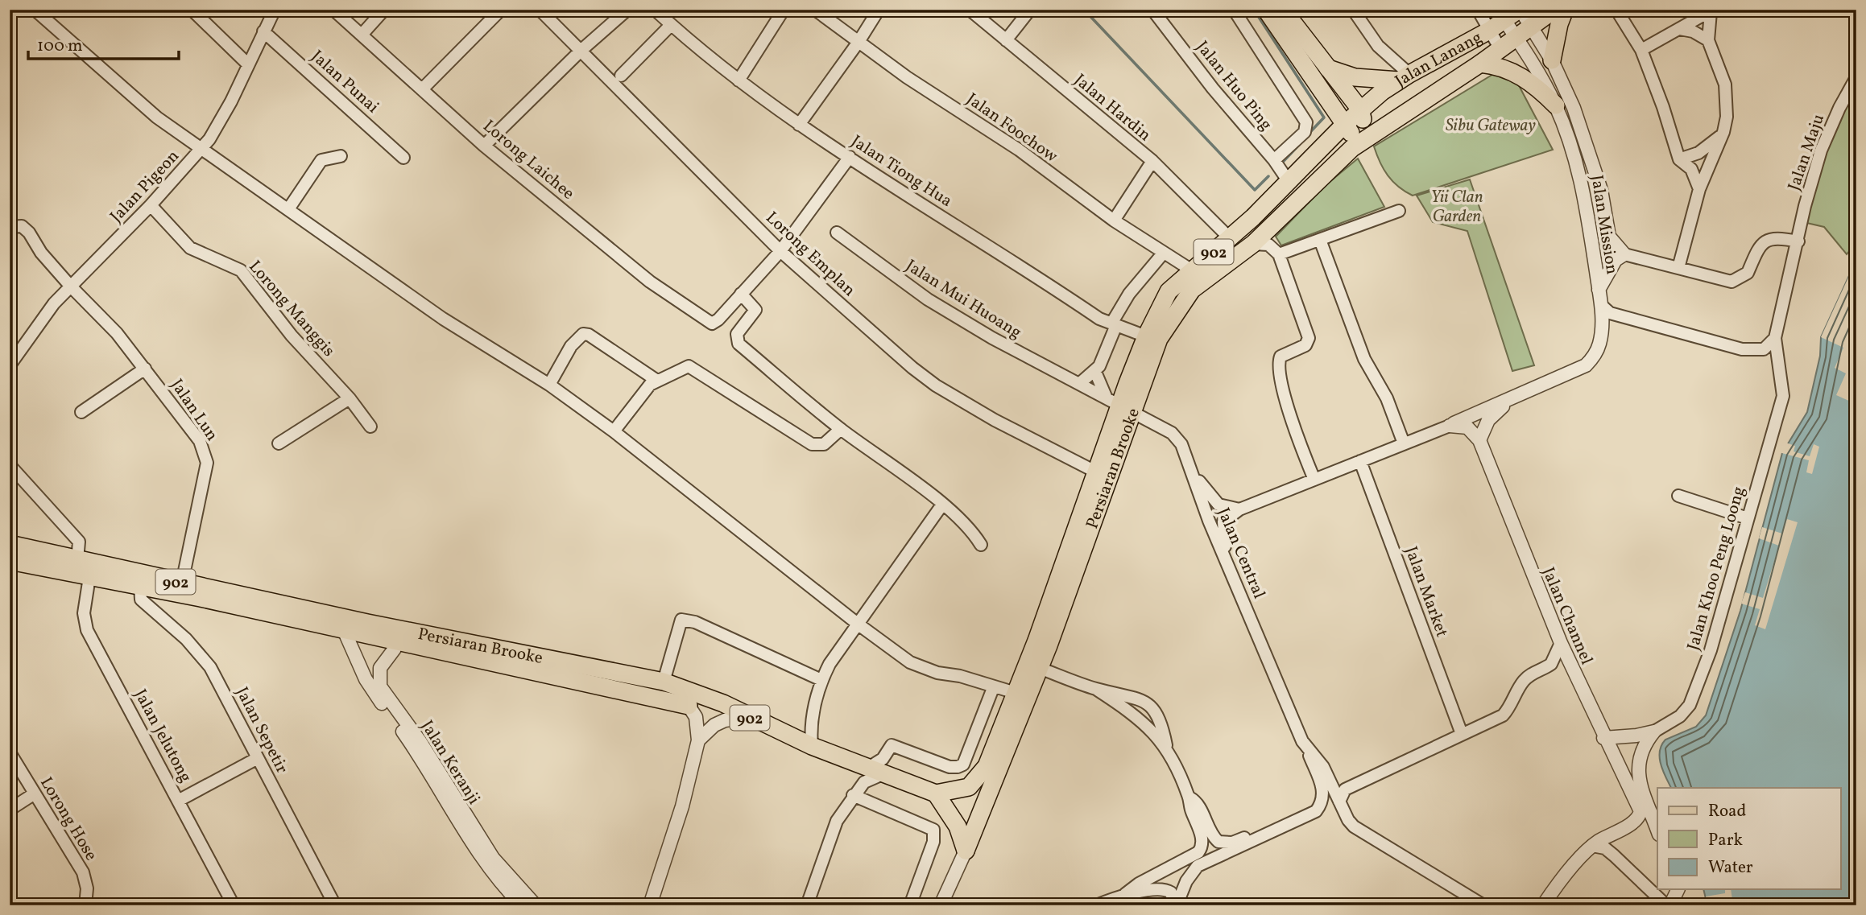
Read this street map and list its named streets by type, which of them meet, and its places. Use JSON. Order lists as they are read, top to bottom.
{
  "streets": {
    "main road": ["Jalan Lanang", "902", "Persiaran Brooke"],
    "street": [
      "Jalan Punai",
      "Jalan Huo Ping",
      "Jalan Hardin",
      "Jalan Foochow",
      "Jalan Maju",
      "Lorong Laichee",
      "Jalan Tiong Hua",
      "Jalan Pigeon",
      "Jalan Mission",
      "Lorong Emplan",
      "Jalan Mui Huoang",
      "Lorong Manggis",
      "Jalan Lun",
      "Jalan Central",
      "Jalan Khoo Peng Loong",
      "Jalan Market",
      "Jalan Channel",
      "Jalan Sepetir",
      "Jalan Jelutong",
      "Jalan Keranji",
      "Lorong Hose"
    ]
  },
  "crossings": [
    ["Jalan Lanang", "Jalan Mission"],
    ["Jalan Lanang", "Persiaran Brooke"],
    ["Jalan Punai", "Jalan Pigeon"],
    ["Jalan Huo Ping", "Persiaran Brooke"],
    ["Jalan Hardin", "Persiaran Brooke"],
    ["Jalan Foochow", "Persiaran Brooke"],
    ["Jalan Maju", "Jalan Khoo Peng Loong"],
    ["Jalan Tiong Hua", "Persiaran Brooke"],
    ["Jalan Pigeon", "Lorong Manggis"],
    ["Jalan Pigeon", "Jalan Lun"],
    ["Lorong Emplan", "Persiaran Brooke"],
    ["Jalan Mui Huoang", "Persiaran Brooke"],
    ["Jalan Mui Huoang", "Jalan Central"],
    ["Jalan Lun", "Persiaran Brooke"],
    ["Persiaran Brooke", "Jalan Central"],
    ["Persiaran Brooke", "Jalan Sepetir"],
    ["Persiaran Brooke", "Jalan Jelutong"],
    ["Persiaran Brooke", "Jalan Keranji"]
  ],
  "parks": ["Sibu Gateway", "Yii Clan Garden"],
  "legend": ["Road", "Park", "Water"],
  "scale_bar": "100 m"
}
